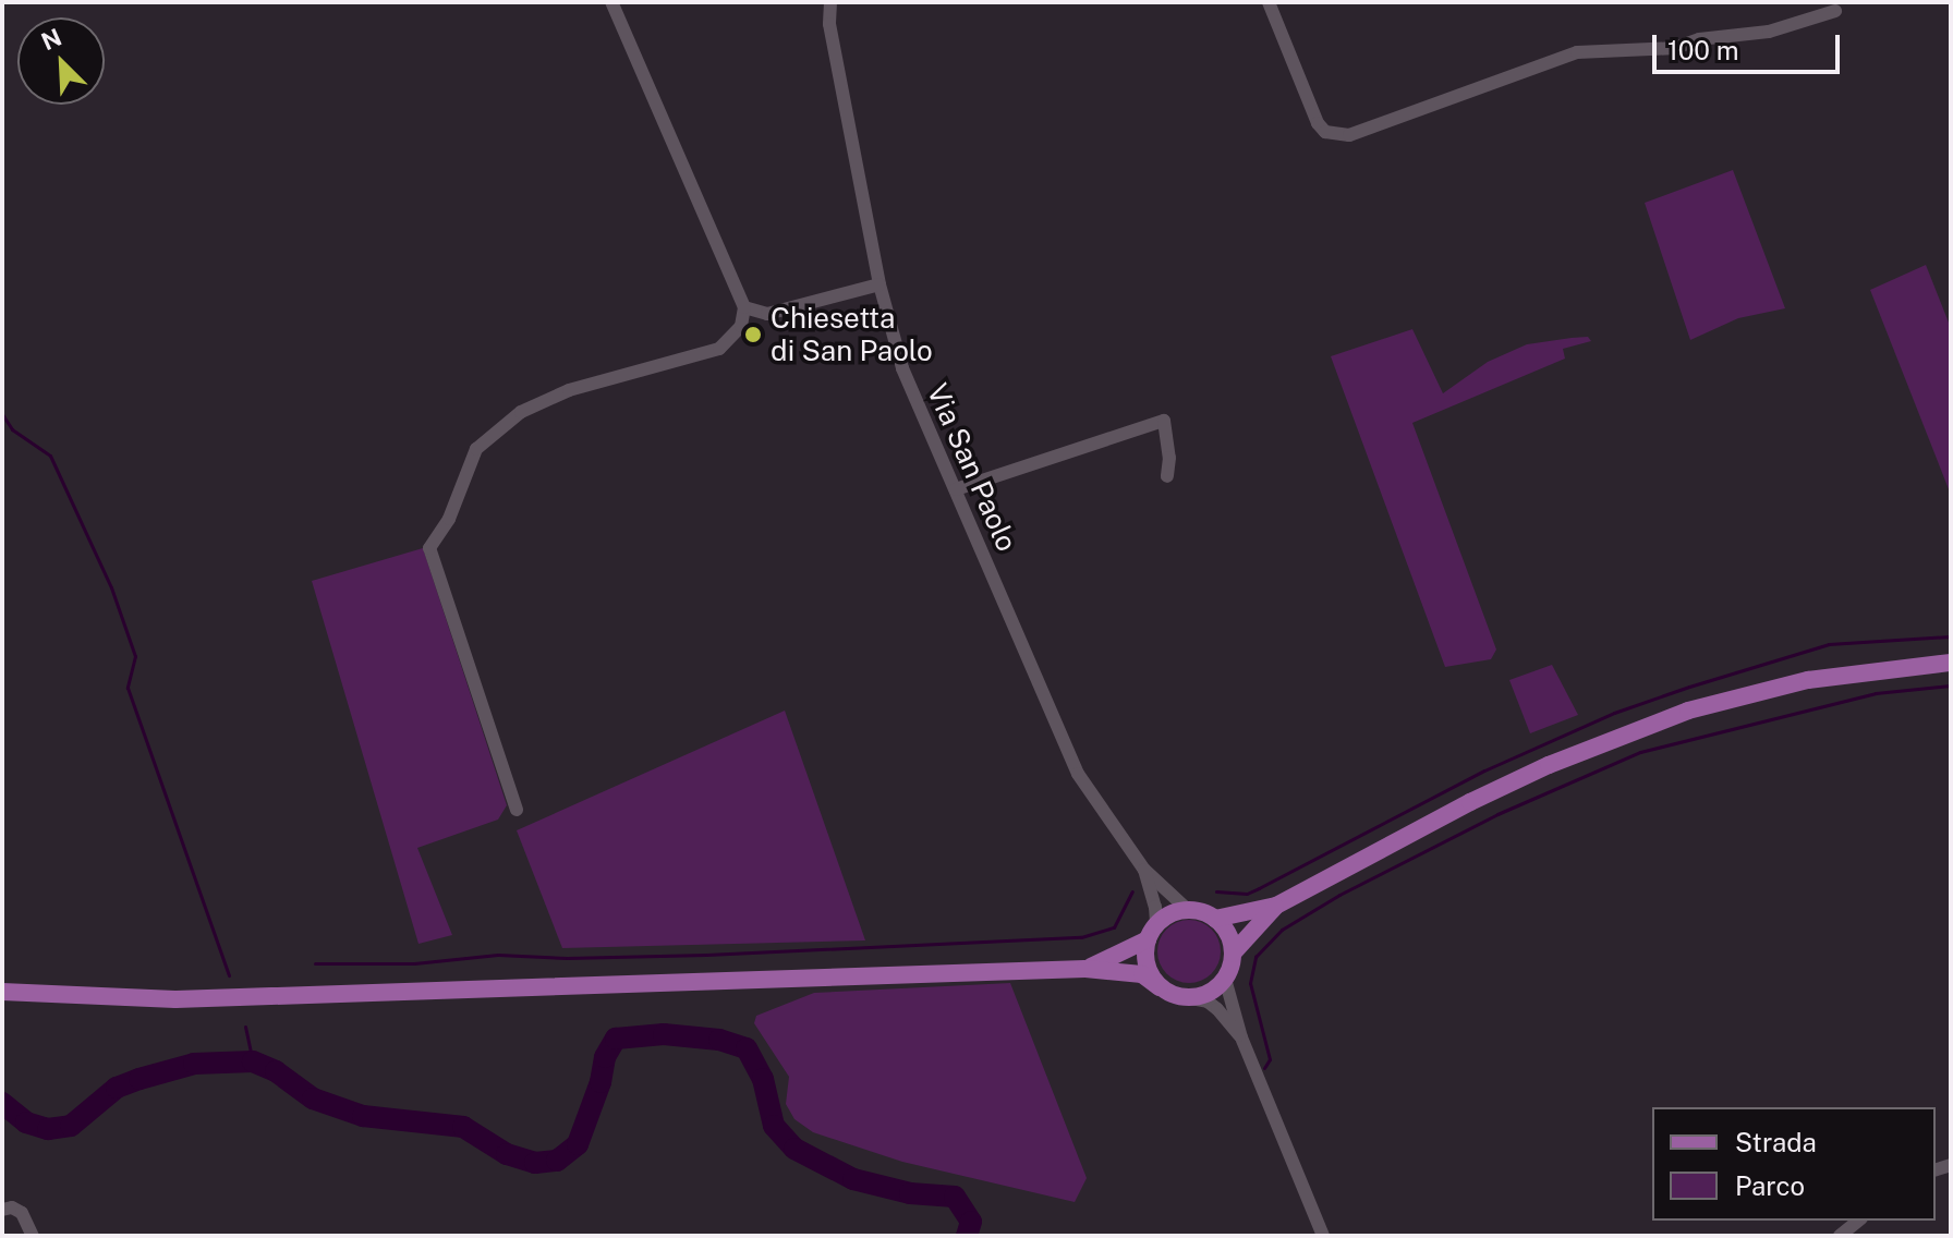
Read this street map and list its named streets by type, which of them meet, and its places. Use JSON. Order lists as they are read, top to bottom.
{
  "streets": {
    "street": ["Via San Paolo"]
  },
  "places": ["Chiesetta di San Paolo"],
  "legend": ["Strada", "Parco"],
  "scale_bar": "100 m",
  "north": "top left"
}
